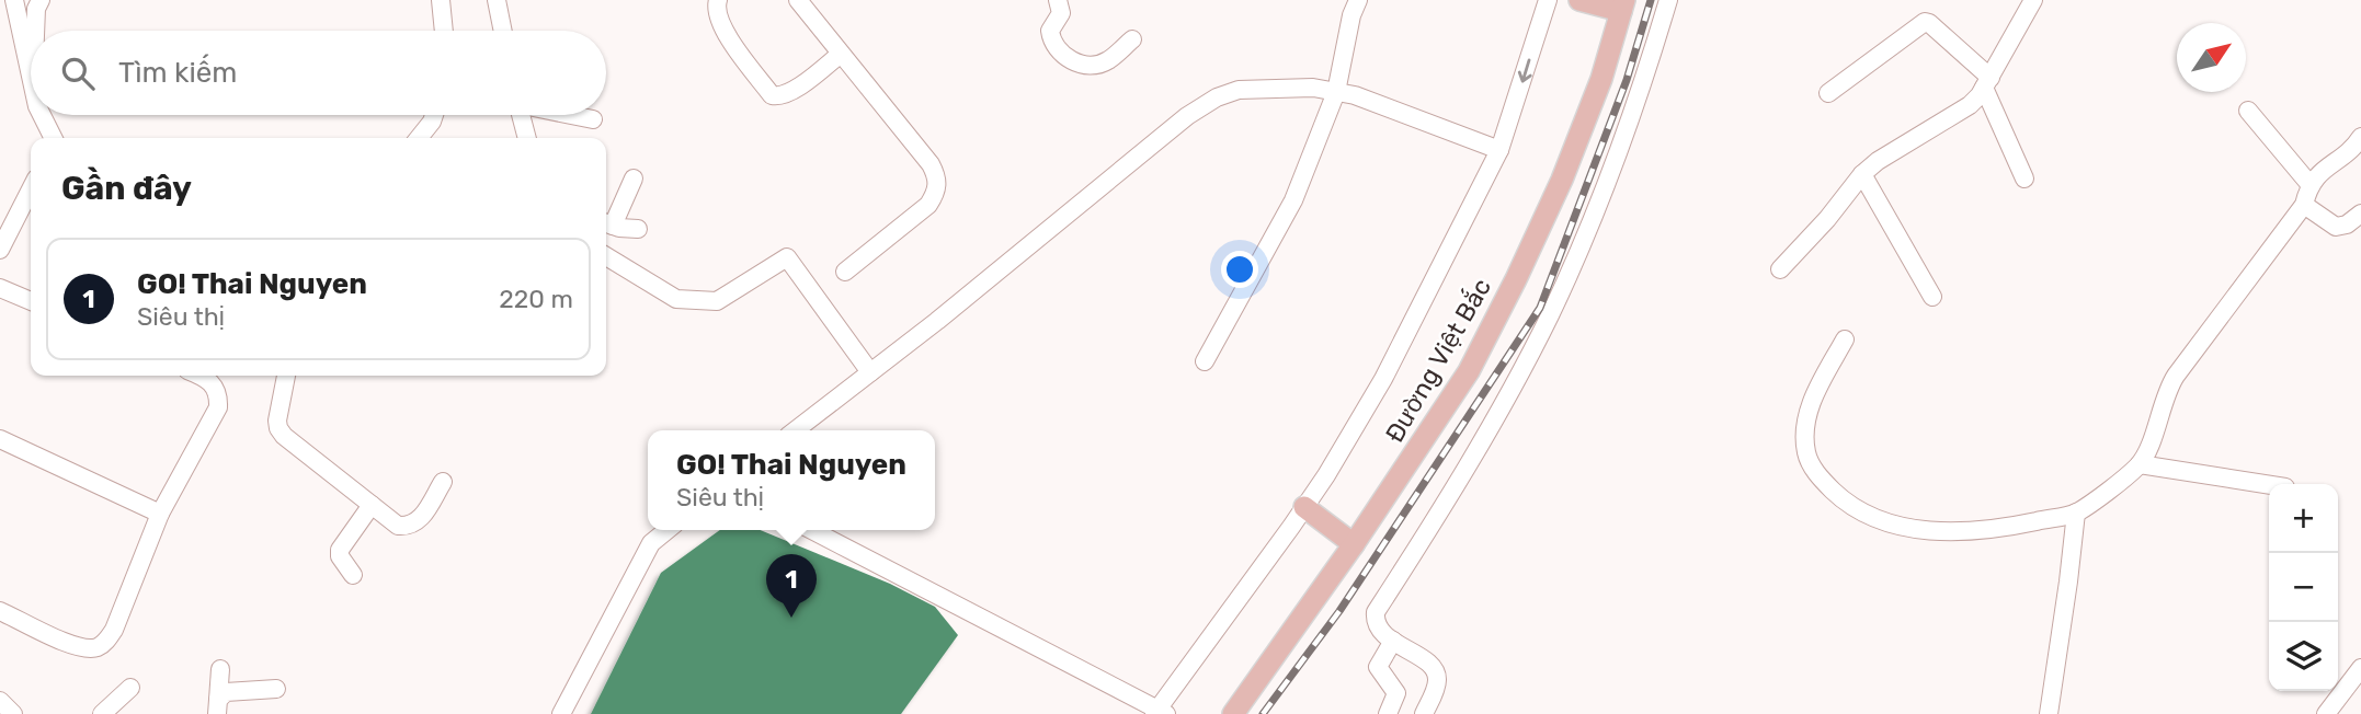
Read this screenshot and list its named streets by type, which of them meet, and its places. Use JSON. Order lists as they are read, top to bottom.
{
  "streets": {
    "main road": ["Đường Việt Bắc"]
  },
  "north": "top right",
  "page": {
    "search": "Tìm kiếm",
    "heading": "Gần đây",
    "list": [
      {
        "mark": "1",
        "name": "GO! Thai Nguyen",
        "note": "Siêu thị",
        "value": "220 m"
      }
    ],
    "popup": ["GO! Thai Nguyen", "Siêu thị"],
    "map_buttons": ["+", "−"],
    "pins": "1"
  }
}
